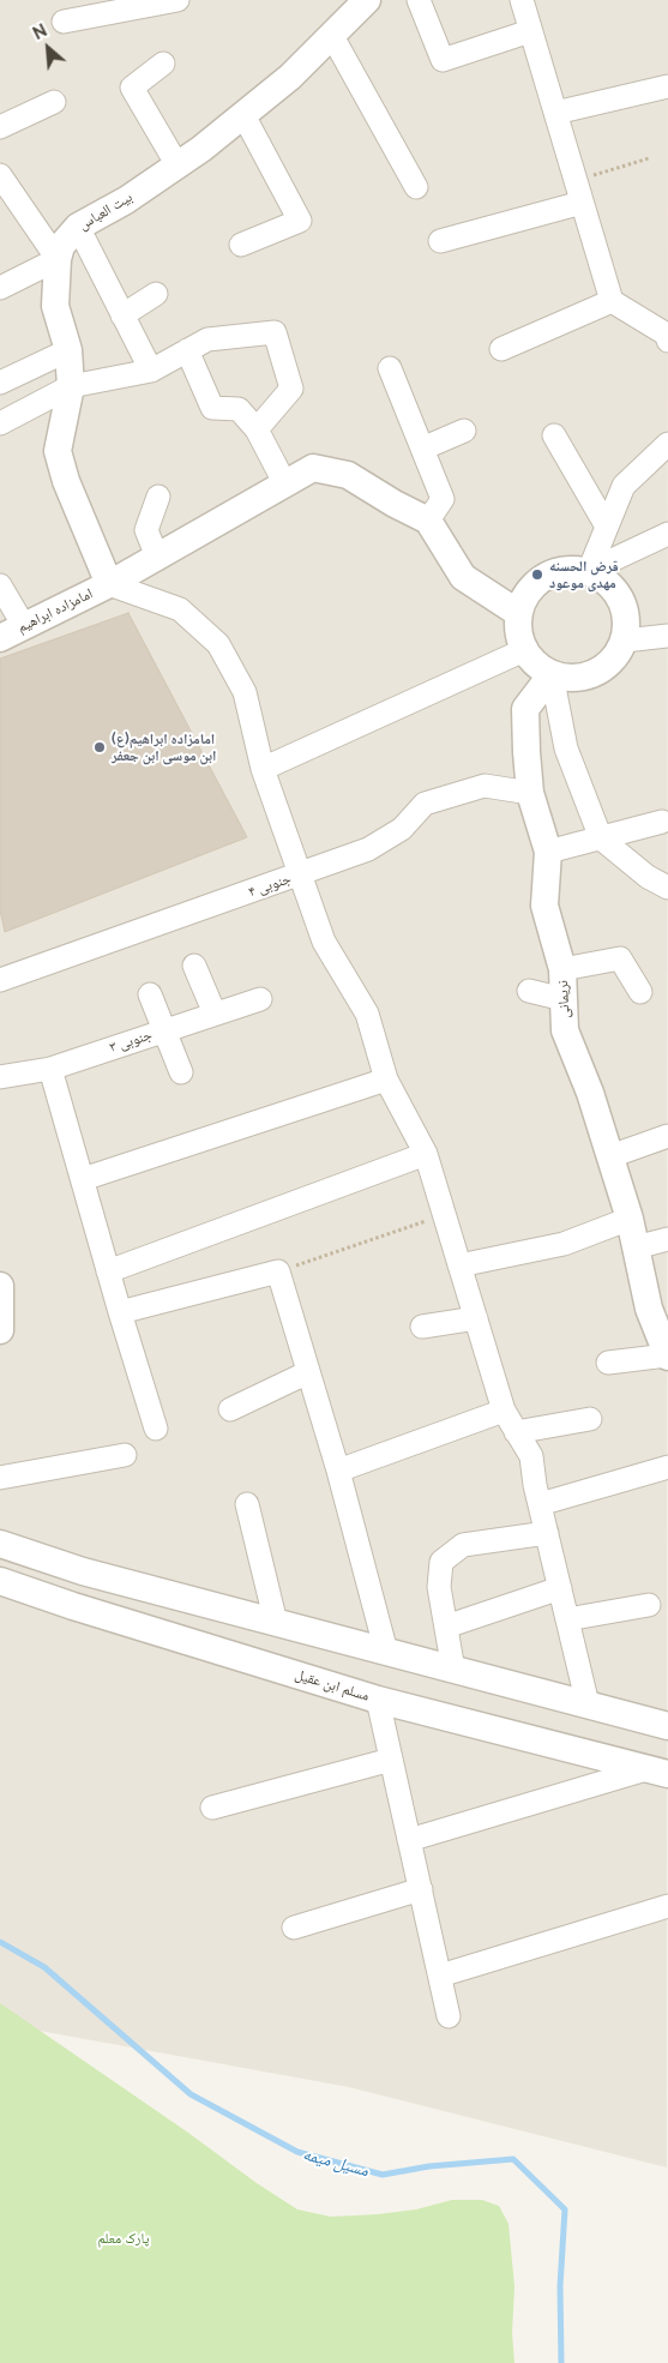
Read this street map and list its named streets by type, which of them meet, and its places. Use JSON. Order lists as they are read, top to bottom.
{
  "streets": {
    "street": [
      "بیت العباس",
      "امامزاده ابراهیم",
      "۴ جنوبی",
      "نریمانی",
      "۳ جنوبی",
      "مسلم ابن عقیل"
    ]
  },
  "crossings": [
    ["بیت العباس", "امامزاده ابراهیم"],
    ["۴ جنوبی", "نریمانی"]
  ],
  "water": ["مسیل میمه"],
  "parks": ["پارک معلم"],
  "places": ["قرض الحسنه مهدی موعود", "(ع)امامزاده ابراهیم ابن موسی ابن جعفر"],
  "north": "top left"
}
